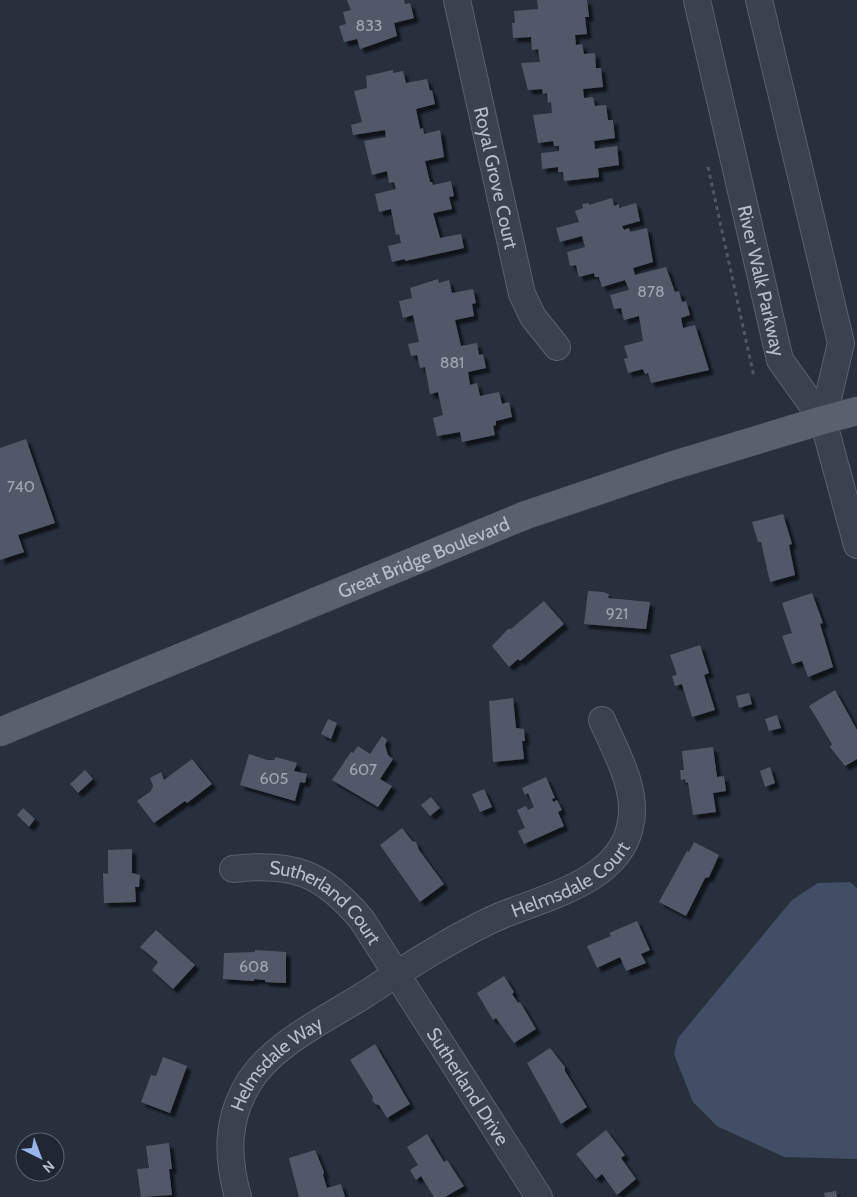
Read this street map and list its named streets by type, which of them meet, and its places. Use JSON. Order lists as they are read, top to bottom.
{
  "streets": {
    "main road": ["Great Bridge Boulevard"],
    "street": [
      "Royal Grove Court",
      "River Walk Parkway",
      "Helmsdale Court",
      "Sutherland Court",
      "Helmsdale Way",
      "Sutherland Drive"
    ]
  },
  "crossings": [
    ["River Walk Parkway", "Great Bridge Boulevard"],
    ["Helmsdale Court", "Sutherland Court"],
    ["Helmsdale Court", "Helmsdale Way"],
    ["Helmsdale Court", "Sutherland Drive"],
    ["Sutherland Court", "Helmsdale Way"],
    ["Sutherland Court", "Sutherland Drive"],
    ["Helmsdale Way", "Sutherland Drive"]
  ],
  "house_numbers": [
    "833",
    "878",
    "881",
    "740",
    "921",
    "607",
    "605",
    "608"
  ],
  "north": "bottom right"
}
